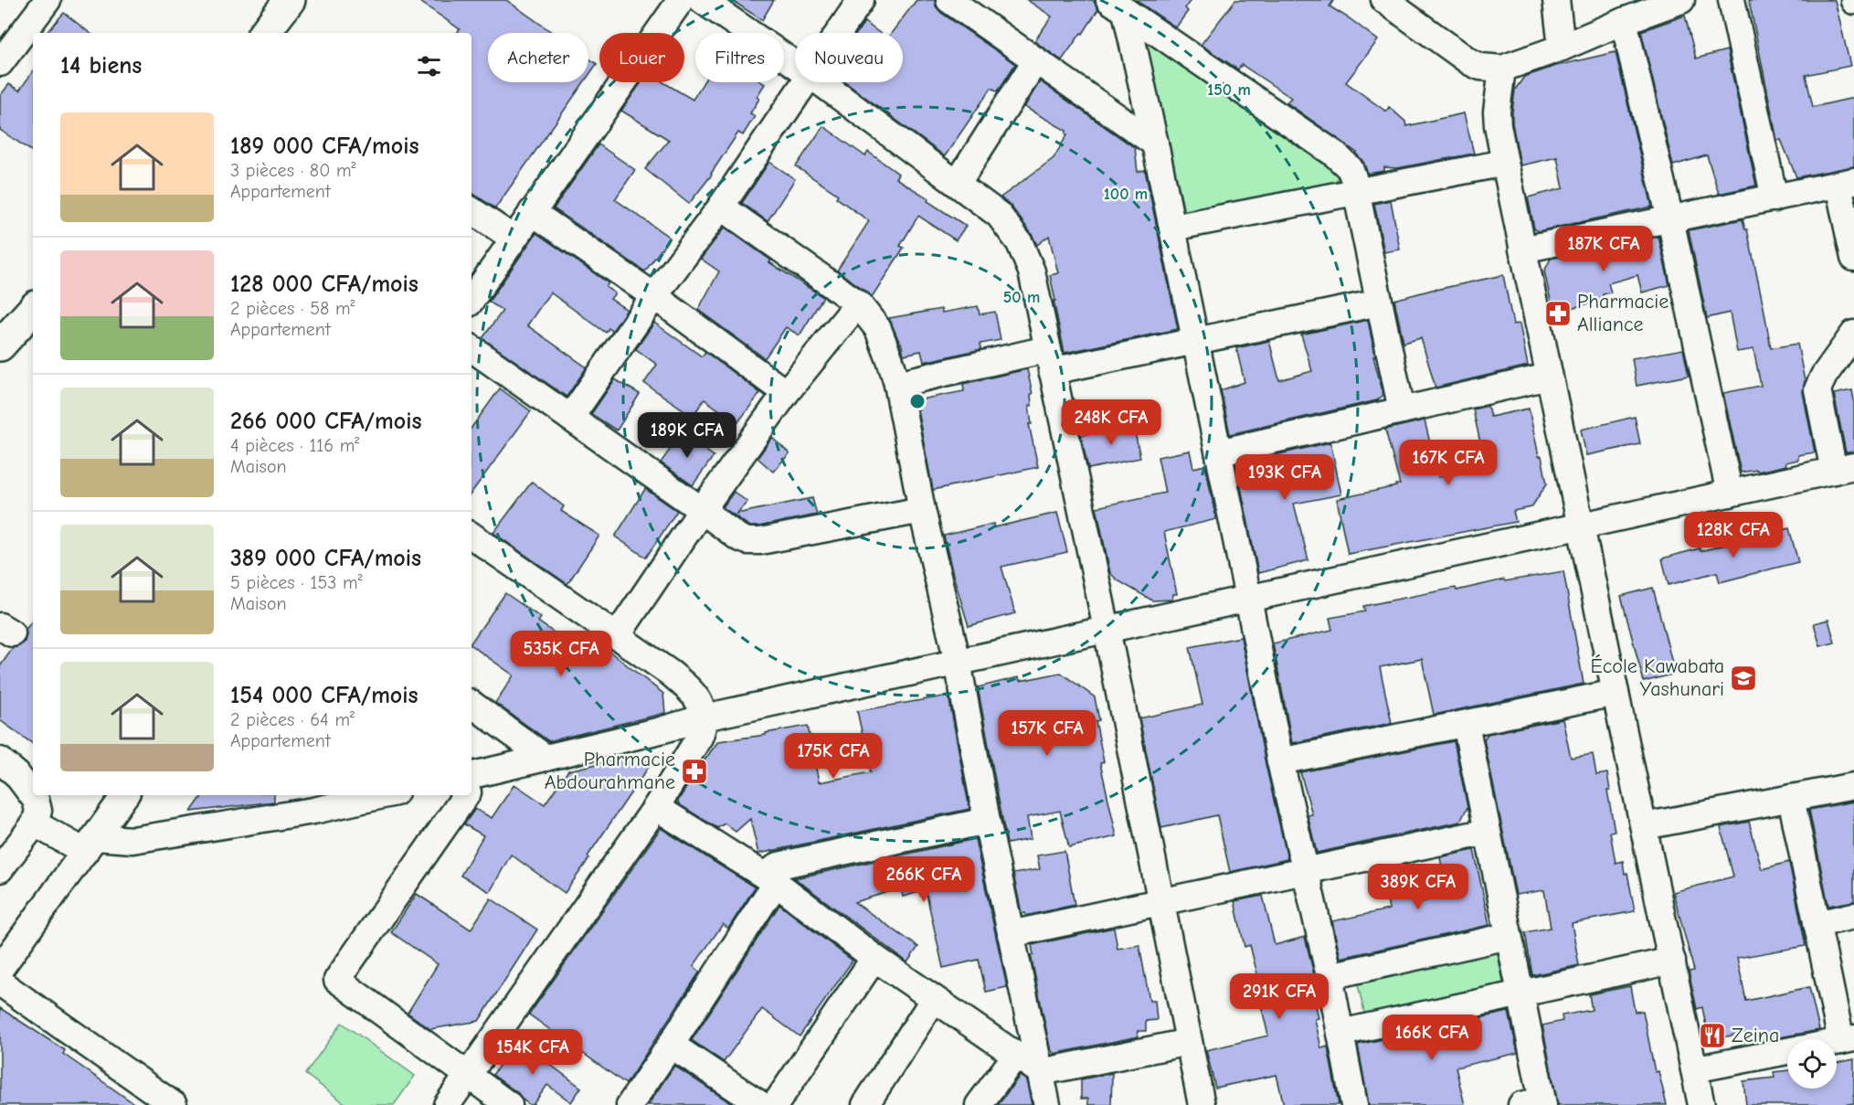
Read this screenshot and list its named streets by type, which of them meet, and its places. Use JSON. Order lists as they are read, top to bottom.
{
  "places": {
    "pharmacy": ["Pharmacie Alliance", "Pharmacie Abdourahmane"],
    "school or university": ["École Kawabata Yashunari"],
    "restaurant": ["Zeina"]
  },
  "page": {
    "chip": [
      "Acheter",
      "Louer",
      "Filtres",
      "Nouveau"
    ],
    "heading": "14 biens",
    "list": [
      {
        "name": "189 000 CFA/mois",
        "note": "3 pièces · 80 m² · Appartement"
      },
      {
        "name": "128 000 CFA/mois",
        "note": "2 pièces · 58 m² · Appartement"
      },
      {
        "name": "266 000 CFA/mois",
        "note": "4 pièces · 116 m² · Maison"
      },
      {
        "name": "389 000 CFA/mois",
        "note": "5 pièces · 153 m² · Maison"
      },
      {
        "name": "154 000 CFA/mois",
        "note": "2 pièces · 64 m² · Appartement"
      }
    ],
    "price": [
      "187K CFA",
      "248K CFA",
      "189K CFA",
      "167K CFA",
      "193K CFA",
      "128K CFA",
      "535K CFA",
      "157K CFA",
      "175K CFA",
      "266K CFA",
      "389K CFA",
      "291K CFA",
      "166K CFA",
      "154K CFA"
    ]
  },
  "rings": ["150 m", "100 m", "50 m"]
}
